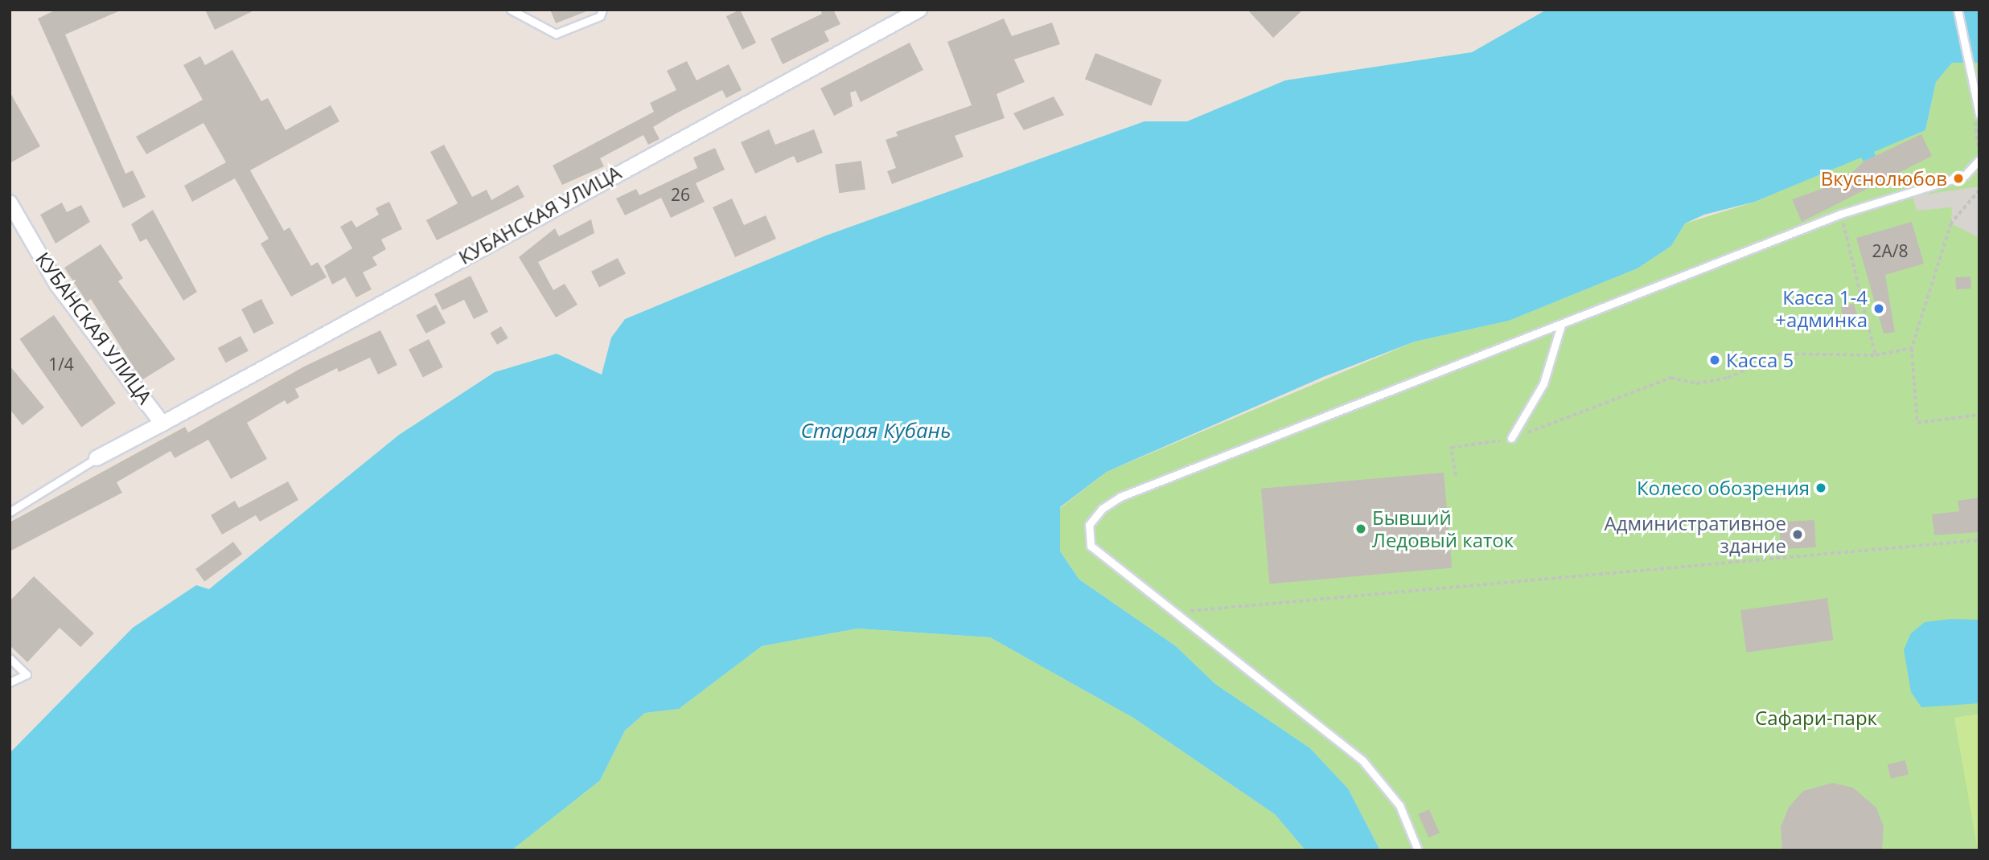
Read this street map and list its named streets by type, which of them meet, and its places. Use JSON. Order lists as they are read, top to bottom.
{
  "streets": {
    "street": ["КУБАНСКАЯ УЛИЦА"]
  },
  "water": ["Старая Кубань"],
  "parks": ["Сафари-парк"],
  "places": [
    "Вкуснолюбов",
    "Касса 1-4 +админка",
    "Касса 5",
    "Колесо обозрения",
    "Бывший Ледовый каток",
    "Административное здание"
  ],
  "house_numbers": ["26", "2А/8", "1/4"]
}
